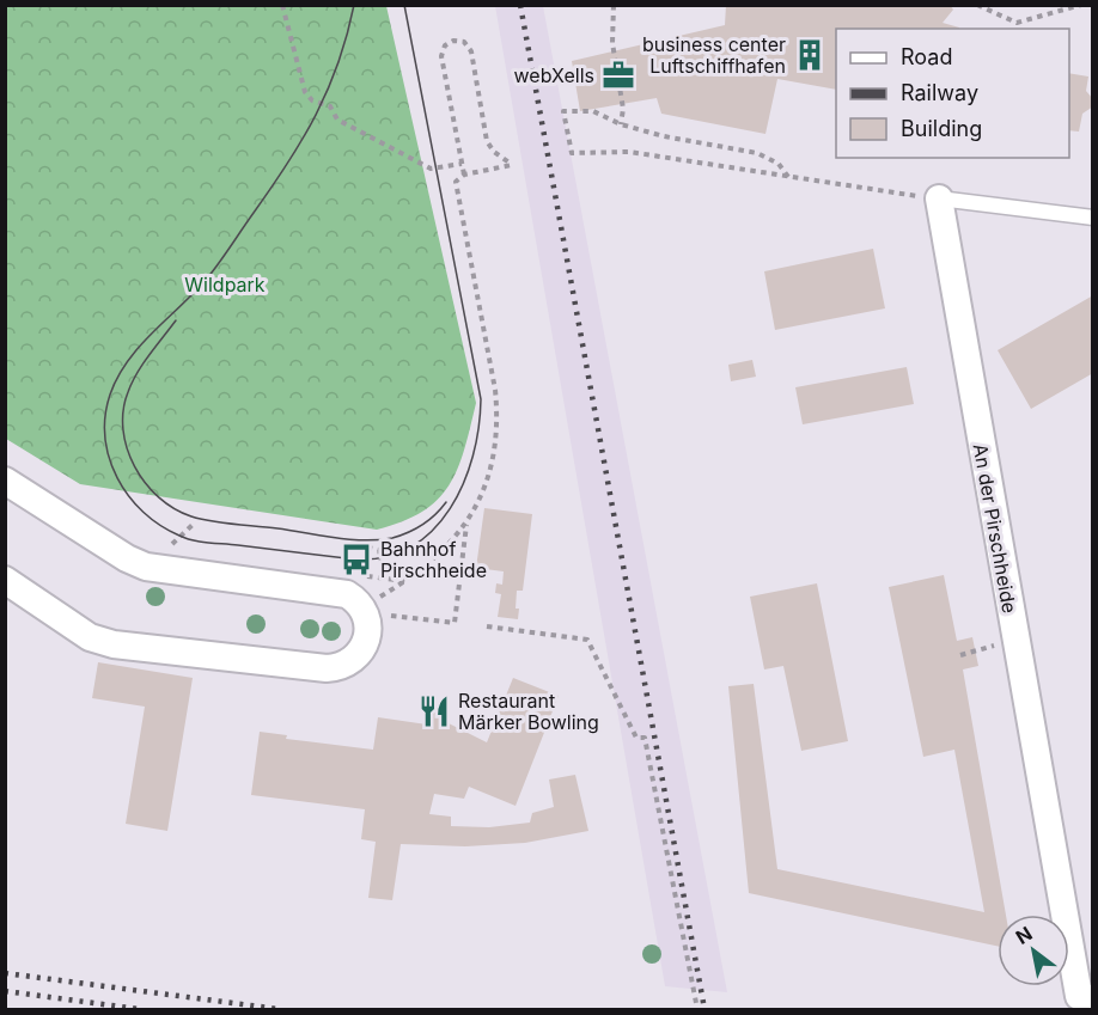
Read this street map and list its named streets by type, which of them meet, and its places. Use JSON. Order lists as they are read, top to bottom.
{
  "streets": {
    "street": ["An der Pirschheide"]
  },
  "parks": ["Wildpark"],
  "places": {
    "building": ["business center Luftschiffhafen"],
    "office": ["webXells"],
    "bus stop": ["Bahnhof Pirschheide"],
    "restaurant": ["Restaurant Märker Bowling"]
  },
  "legend": ["Road", "Railway", "Building"],
  "north": "top left"
}
